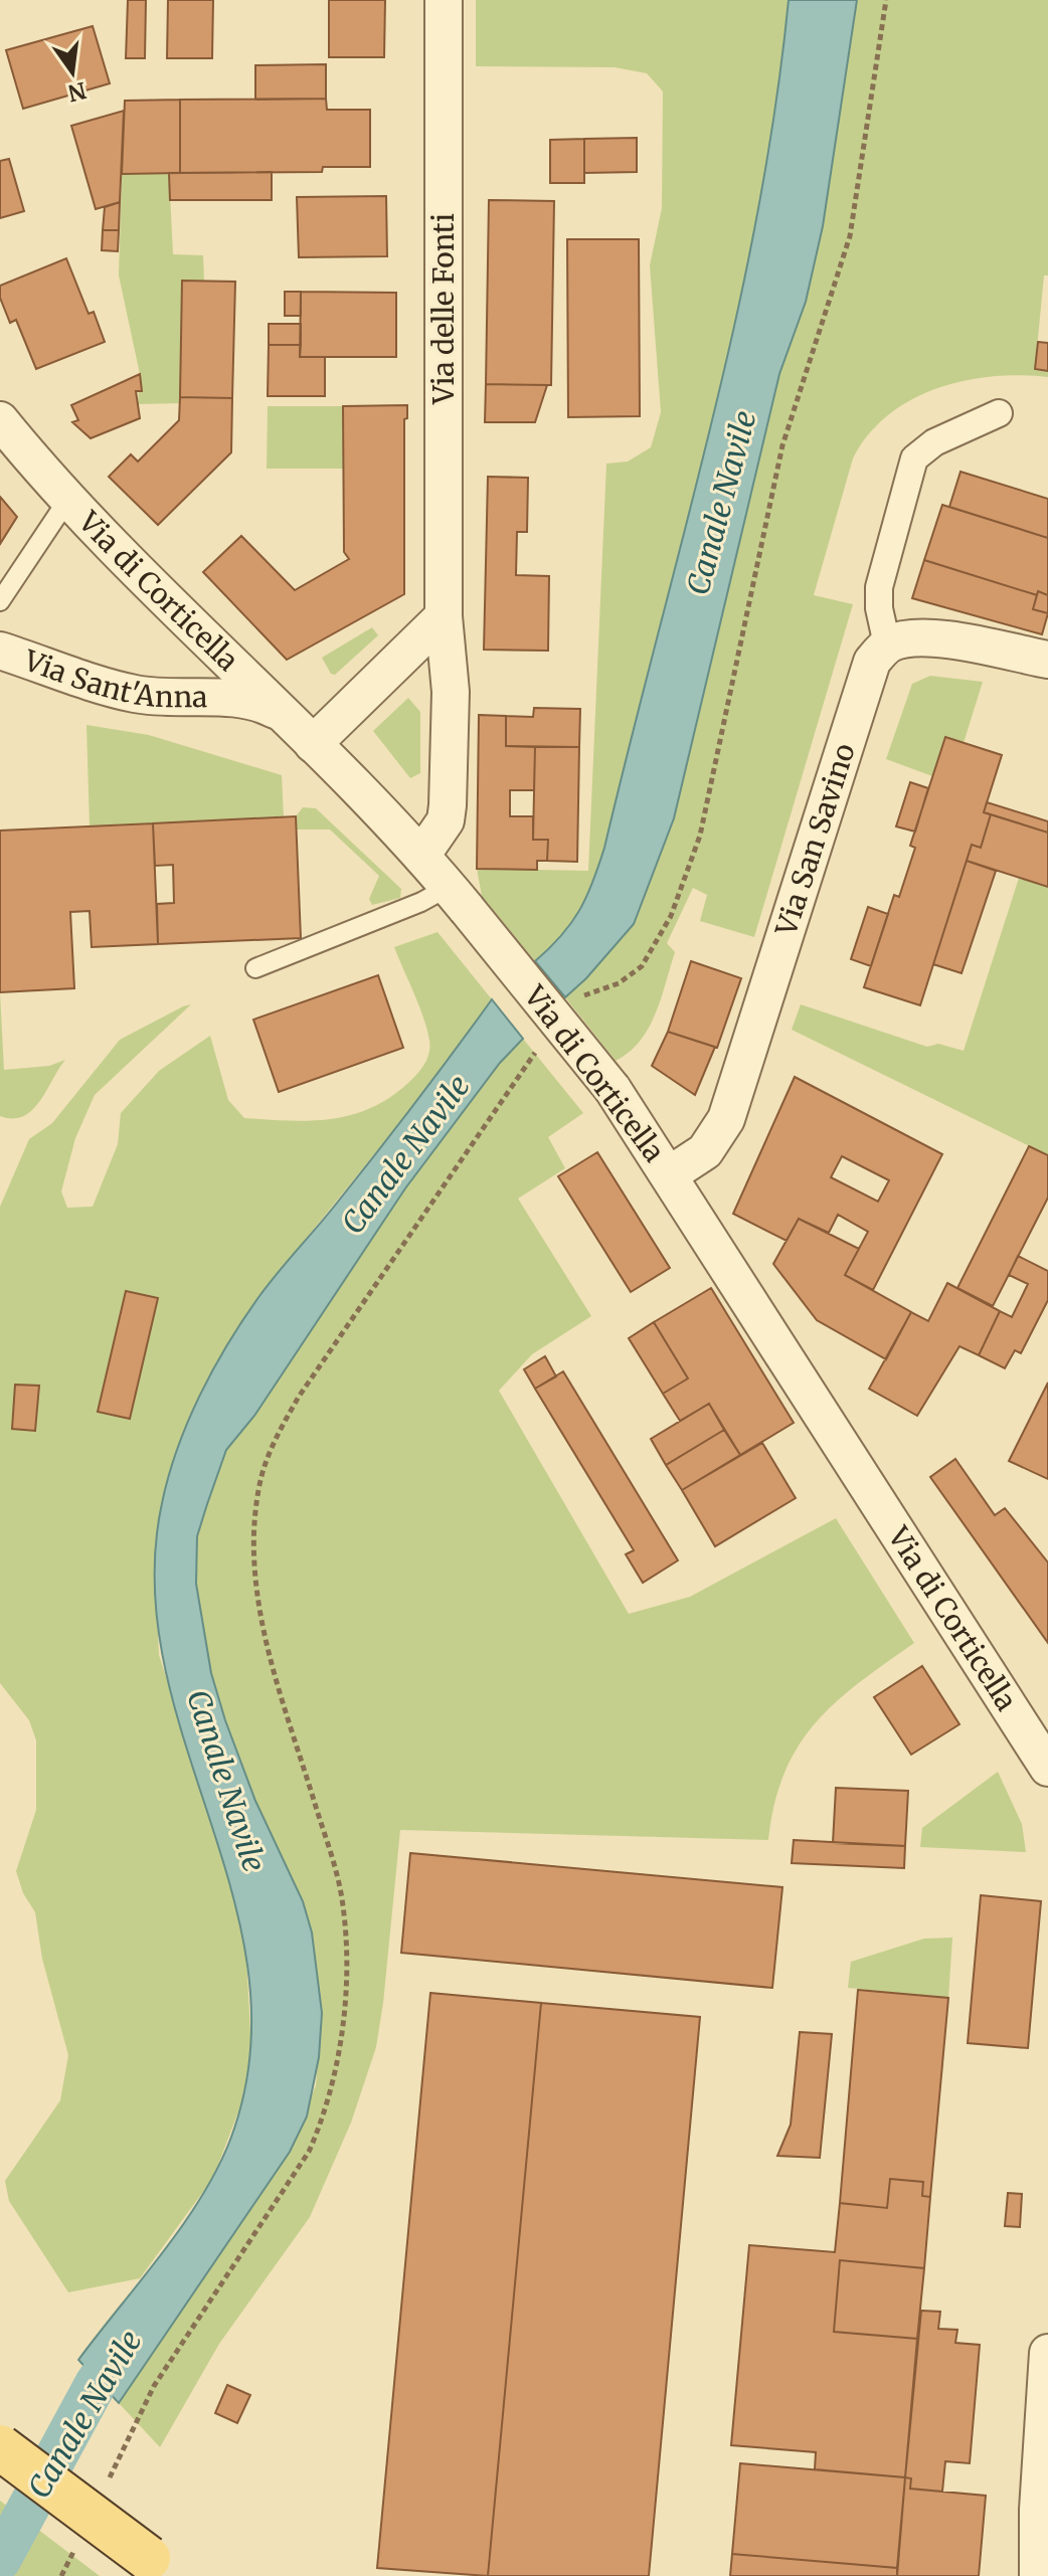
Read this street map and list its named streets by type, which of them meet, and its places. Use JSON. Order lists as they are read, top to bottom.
{
  "streets": {
    "street": [
      "Via delle Fonti",
      "Via di Corticella",
      "Via Sant'Anna",
      "Via San Savino"
    ]
  },
  "crossings": [
    ["Via delle Fonti", "Via di Corticella"],
    ["Via di Corticella", "Via Sant'Anna"],
    ["Via di Corticella", "Via San Savino"]
  ],
  "water": ["Canale Navile"],
  "north": "bottom"
}
